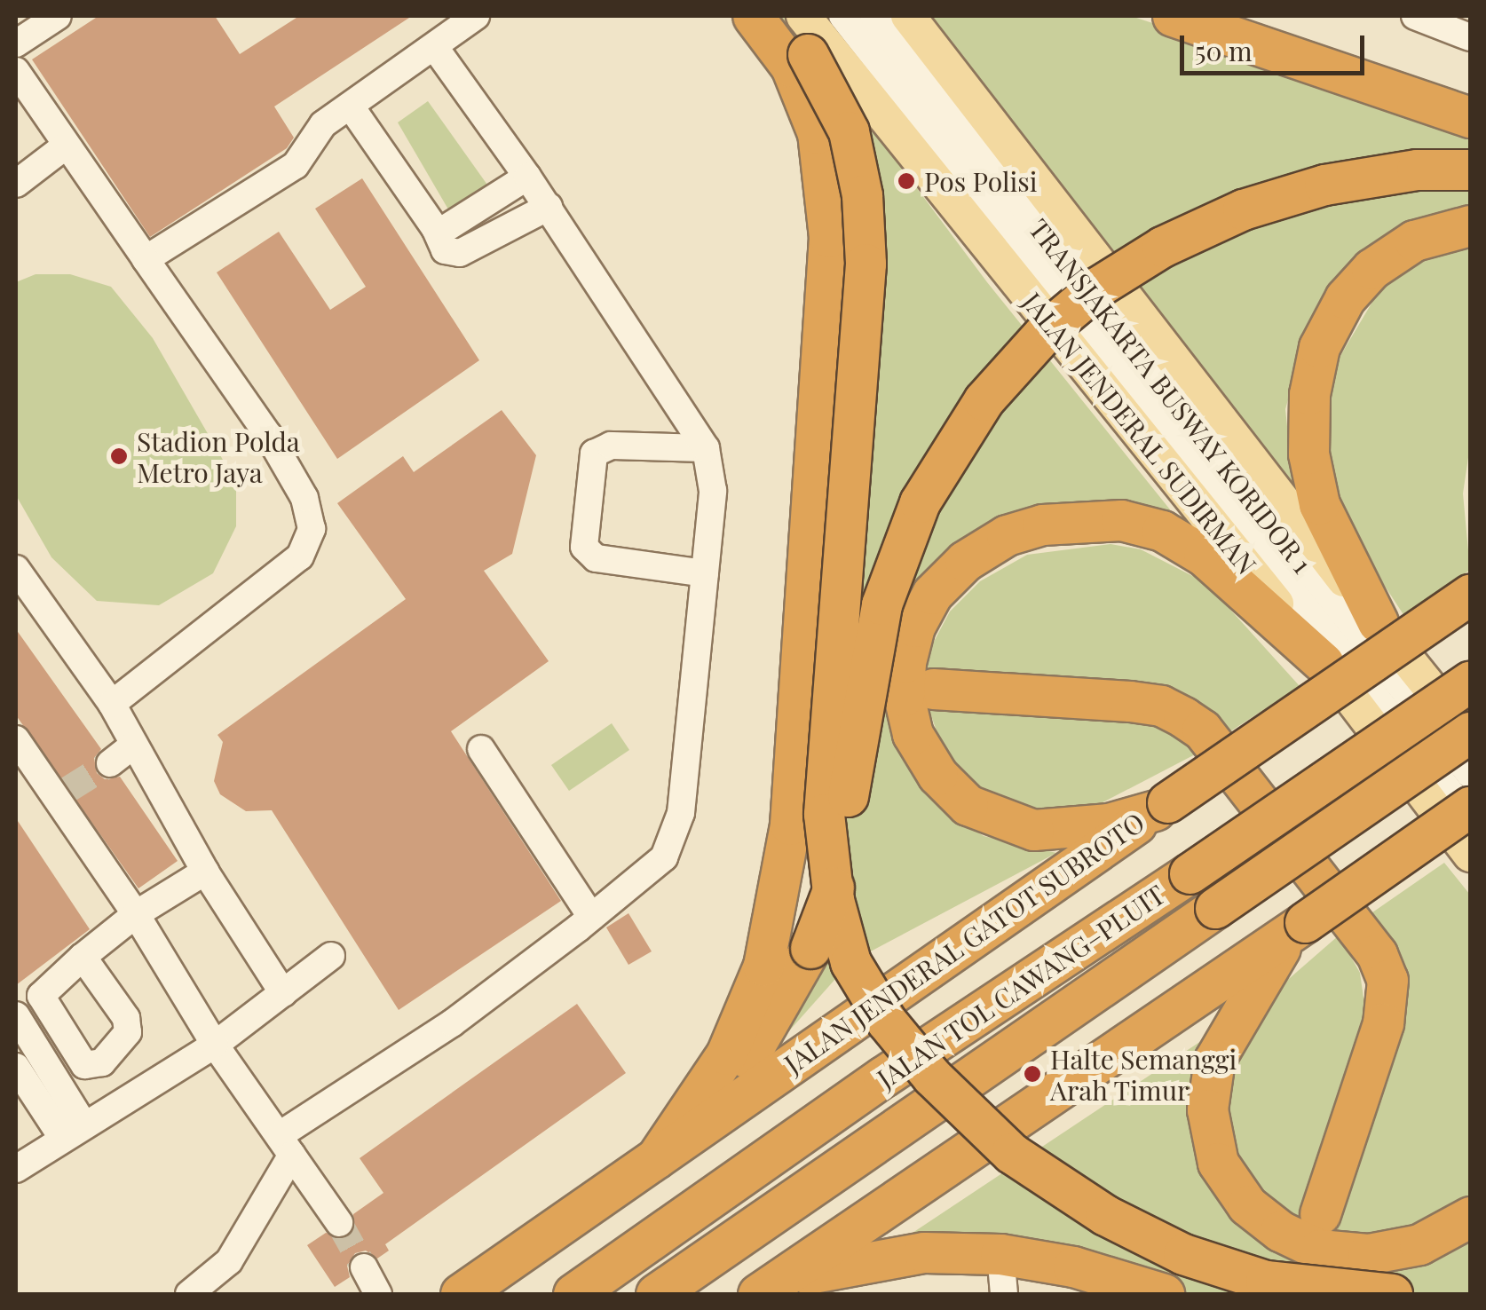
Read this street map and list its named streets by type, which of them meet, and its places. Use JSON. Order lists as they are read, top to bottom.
{
  "streets": {
    "highway": ["JALAN JENDERAL GATOT SUBROTO", "JALAN TOL CAWANG–PLUIT"],
    "main road": ["JALAN JENDERAL SUDIRMAN"],
    "lane": ["TRANSJAKARTA BUSWAY KORIDOR 1"]
  },
  "places": ["Pos Polisi", "Stadion Polda Metro Jaya", "Halte Semanggi Arah Timur"],
  "scale_bar": "50 m"
}
